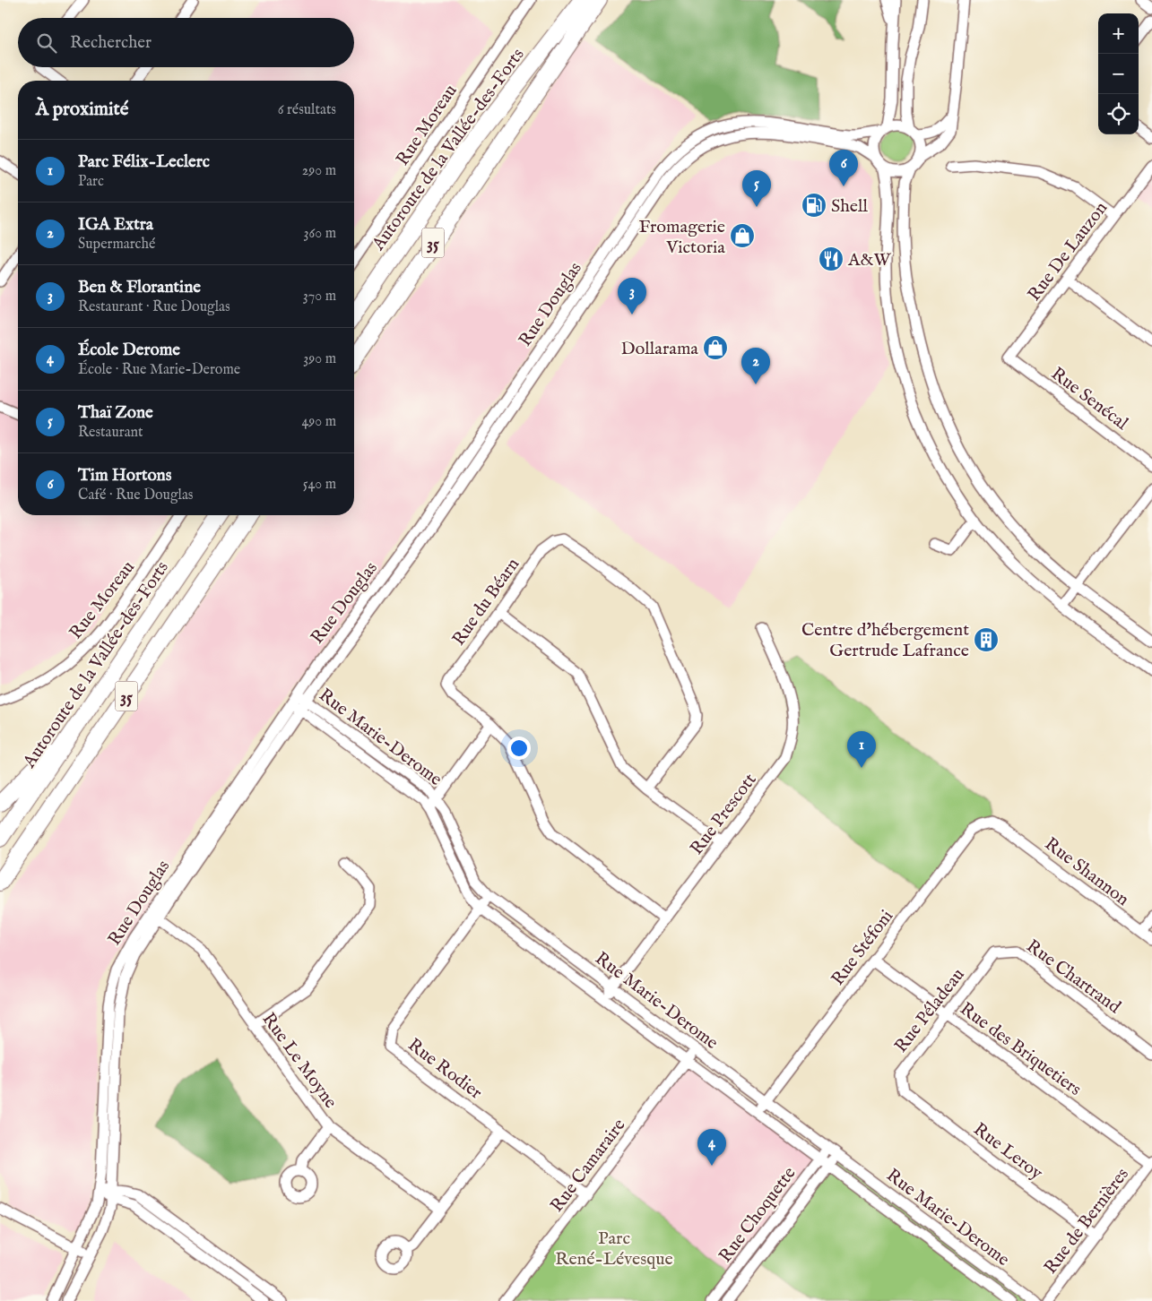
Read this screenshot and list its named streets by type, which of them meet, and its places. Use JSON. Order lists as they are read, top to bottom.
{
  "streets": {
    "highway": ["Autoroute de la Vallée-des-Forts", "35"],
    "street": [
      "Rue Moreau",
      "Rue De Lauzon",
      "Rue Douglas",
      "Rue Senécal",
      "Rue du Béarn",
      "Rue Marie-Derome",
      "Rue Prescott",
      "Rue Shannon",
      "Rue Stéfoni",
      "Rue Chartrand",
      "Rue Péladeau",
      "Rue des Briquetiers",
      "Rue Le Moyne",
      "Rue Rodier",
      "Rue Leroy",
      "Rue Camaraire",
      "Rue Choquette",
      "Rue de Bernières"
    ]
  },
  "crossings": [
    ["Rue De Lauzon", "Rue Senécal"],
    ["Rue Douglas", "Rue Marie-Derome"],
    ["Rue Douglas", "Rue Le Moyne"],
    ["Rue du Béarn", "Rue Prescott"],
    ["Rue Marie-Derome", "Rue Prescott"],
    ["Rue Marie-Derome", "Rue Stéfoni"],
    ["Rue Marie-Derome", "Rue Rodier"],
    ["Rue Marie-Derome", "Rue Camaraire"],
    ["Rue Marie-Derome", "Rue Choquette"],
    ["Rue Shannon", "Rue Stéfoni"],
    ["Rue Stéfoni", "Rue des Briquetiers"],
    ["Rue Chartrand", "Rue Péladeau"],
    ["Rue Péladeau", "Rue des Briquetiers"],
    ["Rue Péladeau", "Rue Leroy"],
    ["Rue des Briquetiers", "Rue de Bernières"],
    ["Rue Rodier", "Rue Camaraire"],
    ["Rue Leroy", "Rue de Bernières"]
  ],
  "parks": ["Parc René-Lévesque"],
  "places": {
    "fuel station": ["Shell"],
    "shop": ["Fromagerie Victoria", "Dollarama"],
    "restaurant": ["A&W"],
    "building": ["Centre d'hébergement Gertrude Lafrance"]
  },
  "page": {
    "map_buttons": ["+", "−"],
    "search": "Rechercher",
    "heading": ["À proximité", "6 résultats"],
    "list": [
      {
        "mark": "1",
        "name": "Parc Félix-Leclerc",
        "note": "Parc",
        "value": "290 m"
      },
      {
        "mark": "2",
        "name": "IGA Extra",
        "note": "Supermarché",
        "value": "360 m"
      },
      {
        "mark": "3",
        "name": "Ben & Florantine",
        "note": "Restaurant · Rue Douglas",
        "value": "370 m"
      },
      {
        "mark": "4",
        "name": "École Derome",
        "note": "École · Rue Marie-Derome",
        "value": "390 m"
      },
      {
        "mark": "5",
        "name": "Thaï Zone",
        "note": "Restaurant",
        "value": "490 m"
      },
      {
        "mark": "6",
        "name": "Tim Hortons",
        "note": "Café · Rue Douglas",
        "value": "540 m"
      }
    ],
    "pins": [
      "6",
      "5",
      "3",
      "2",
      "1",
      "4"
    ]
  }
}
